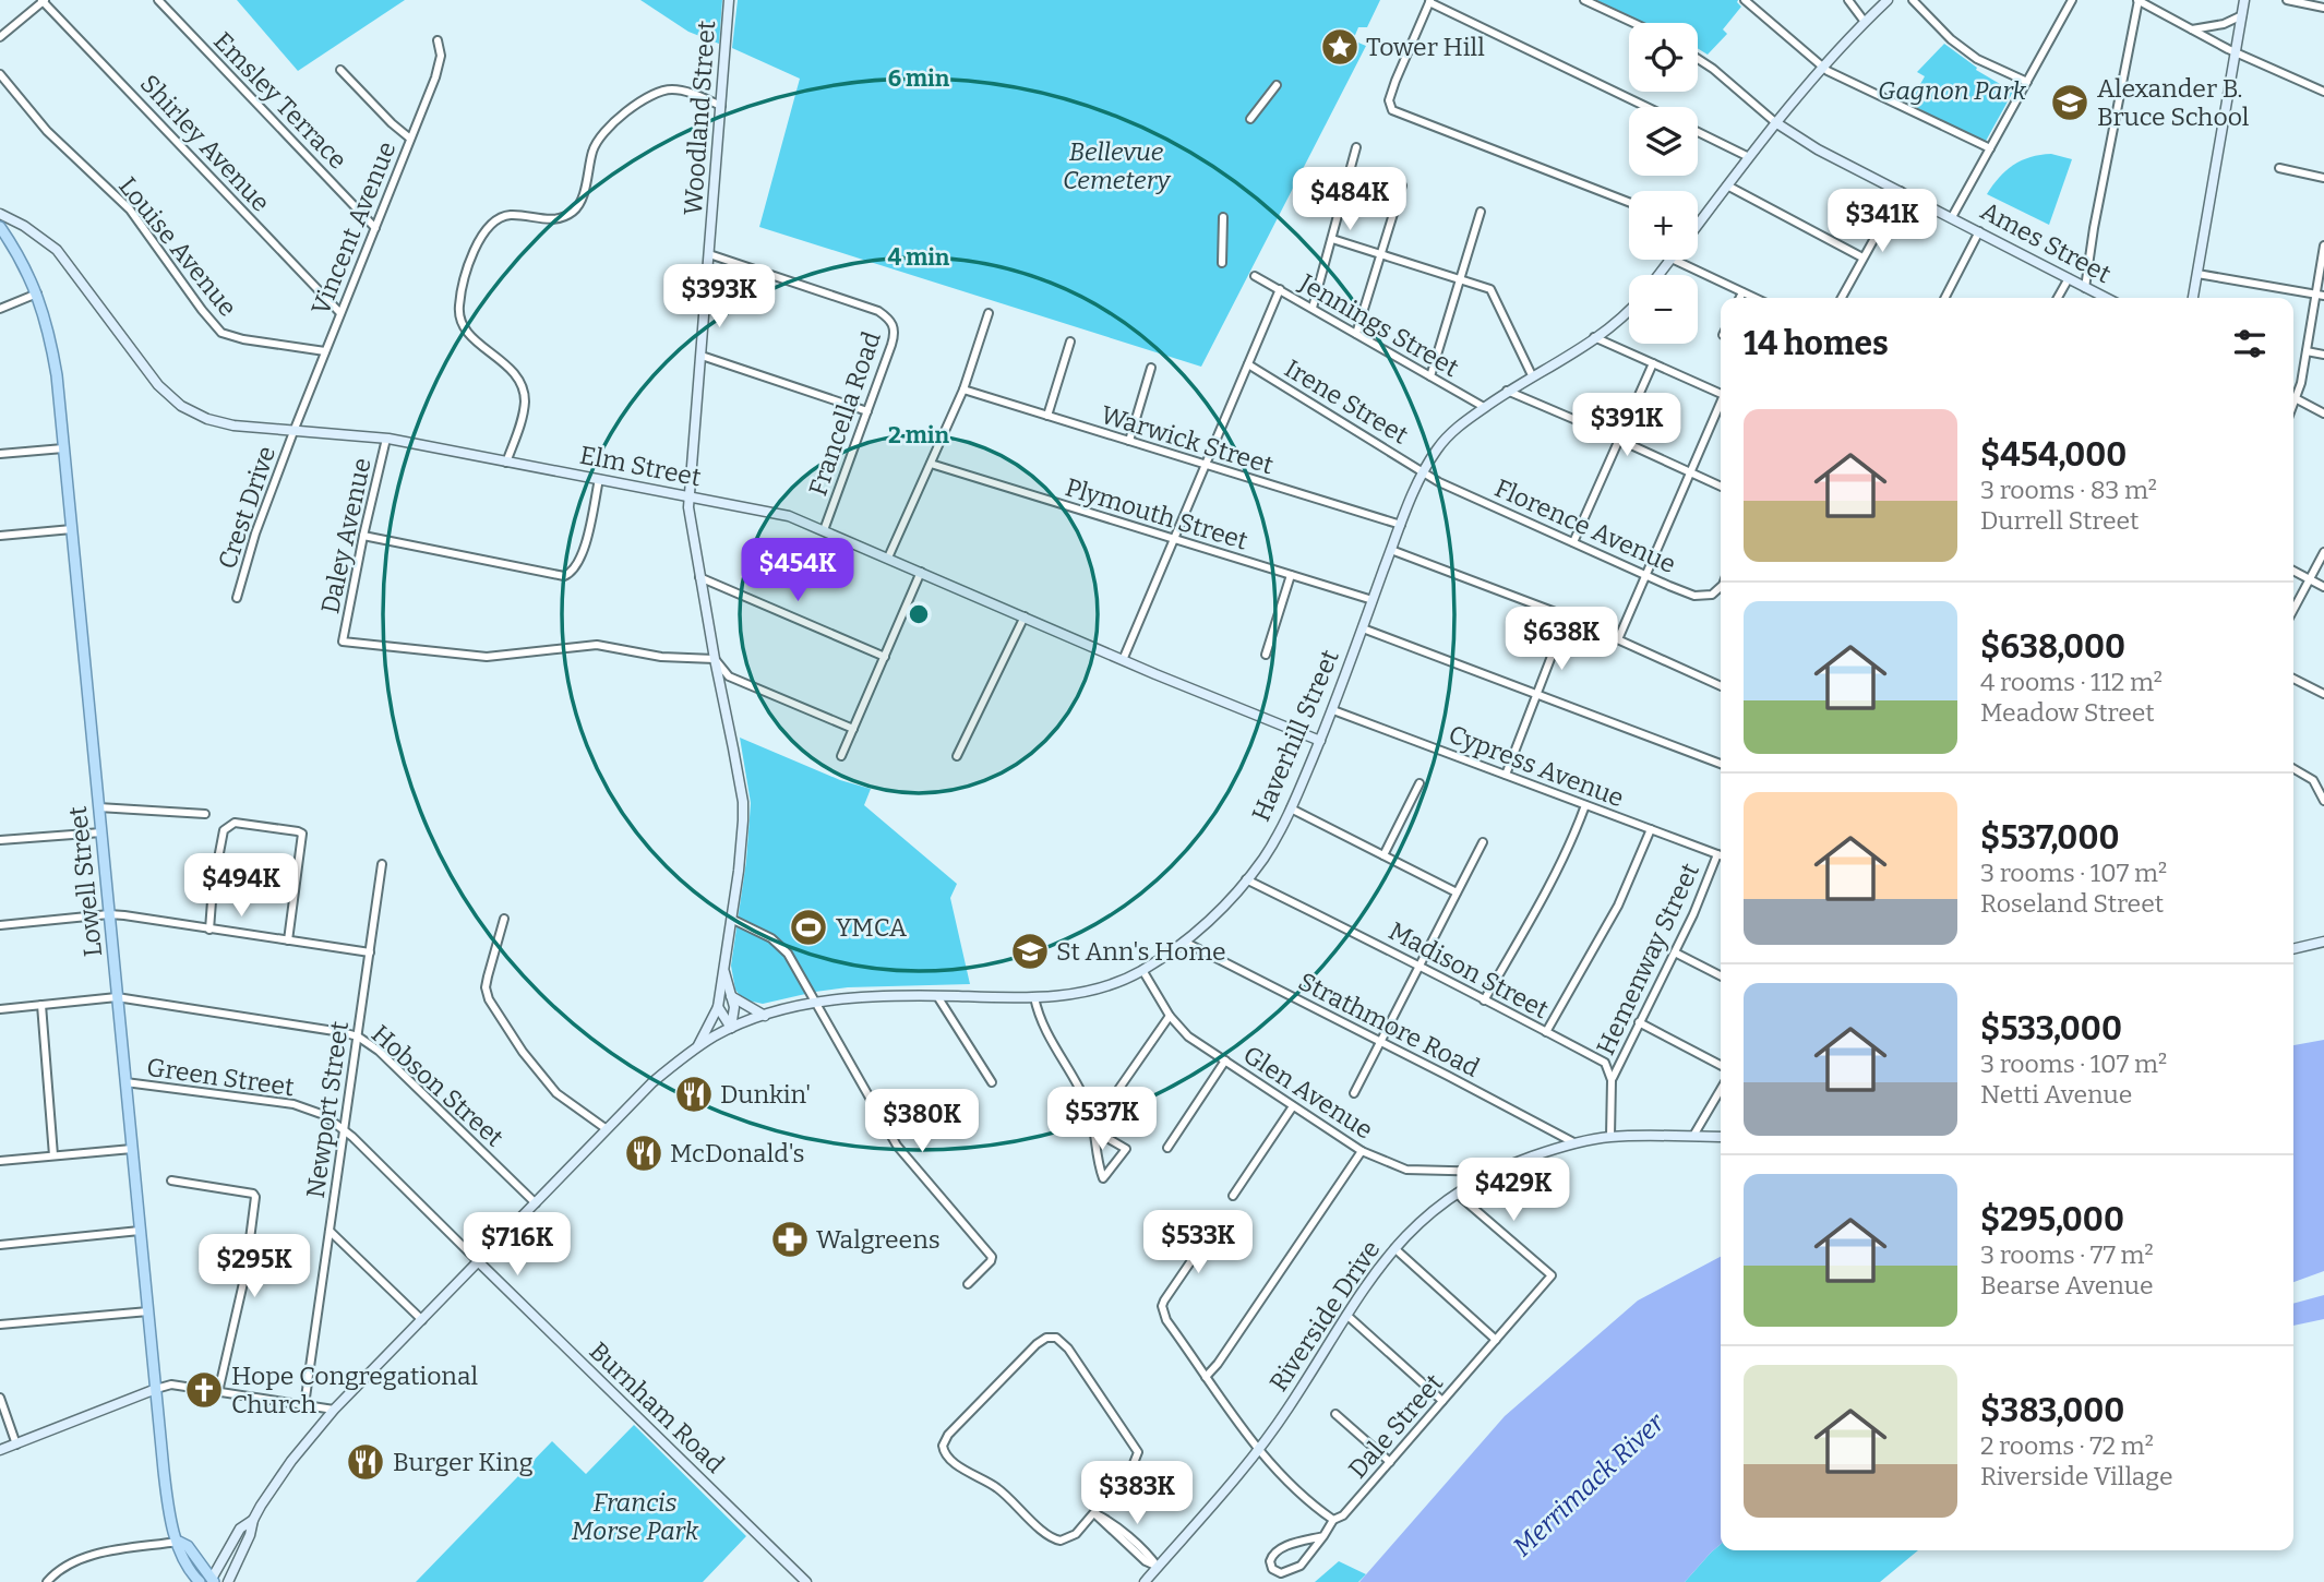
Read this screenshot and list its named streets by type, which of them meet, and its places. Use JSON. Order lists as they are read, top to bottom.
{
  "streets": {
    "main road": [
      "Woodland Street",
      "Ames Street",
      "Elm Street",
      "Haverhill Street",
      "Lowell Street",
      "Riverside Drive",
      "Burnham Road"
    ],
    "street": [
      "Emsley Terrace",
      "Shirley Avenue",
      "Vincent Avenue",
      "Louise Avenue",
      "Jennings Street",
      "Irene Street",
      "Francella Road",
      "Warwick Street",
      "Crest Drive",
      "Plymouth Street",
      "Florence Avenue",
      "Daley Avenue",
      "Cypress Avenue",
      "Hemenway Street",
      "Madison Street",
      "Strathmore Road",
      "Green Street",
      "Hobson Street",
      "Glen Avenue",
      "Newport Street",
      "Dale Street"
    ]
  },
  "crossings": [
    ["Emsley Terrace", "Vincent Avenue"],
    ["Woodland Street", "Francella Road"],
    ["Woodland Street", "Elm Street"],
    ["Woodland Street", "Daley Avenue"],
    ["Woodland Street", "Haverhill Street"],
    ["Shirley Avenue", "Vincent Avenue"],
    ["Vincent Avenue", "Louise Avenue"],
    ["Vincent Avenue", "Elm Street"],
    ["Vincent Avenue", "Crest Drive"],
    ["Jennings Street", "Haverhill Street"],
    ["Irene Street", "Florence Avenue"],
    ["Irene Street", "Haverhill Street"],
    ["Francella Road", "Elm Street"],
    ["Warwick Street", "Haverhill Street"],
    ["Elm Street", "Crest Drive"],
    ["Elm Street", "Daley Avenue"],
    ["Elm Street", "Haverhill Street"],
    ["Plymouth Street", "Haverhill Street"],
    ["Florence Avenue", "Haverhill Street"],
    ["Haverhill Street", "Cypress Avenue"],
    ["Haverhill Street", "Lowell Street"],
    ["Haverhill Street", "Madison Street"],
    ["Haverhill Street", "Strathmore Road"],
    ["Haverhill Street", "Green Street"],
    ["Haverhill Street", "Hobson Street"],
    ["Haverhill Street", "Glen Avenue"],
    ["Haverhill Street", "Burnham Road"],
    ["Cypress Avenue", "Hemenway Street"],
    ["Lowell Street", "Green Street"],
    ["Lowell Street", "Hobson Street"],
    ["Hemenway Street", "Madison Street"],
    ["Strathmore Road", "Riverside Drive"],
    ["Green Street", "Newport Street"],
    ["Green Street", "Burnham Road"],
    ["Hobson Street", "Newport Street"],
    ["Glen Avenue", "Riverside Drive"],
    ["Riverside Drive", "Dale Street"]
  ],
  "water": ["Merrimack River"],
  "parks": ["Gagnon Park", "Bellevue Cemetery", "Francis Morse Park"],
  "places": {
    "place": ["Tower Hill"],
    "school or university": ["Alexander B. Bruce School", "St Ann's Home"],
    "sports": ["YMCA"],
    "restaurant": ["Dunkin'", "McDonald's", "Burger King"],
    "pharmacy": ["Walgreens"],
    "church": ["Hope Congregational Church"]
  },
  "page": {
    "map_buttons": ["+", "−"],
    "price": [
      "$484K",
      "$341K",
      "$393K",
      "$391K",
      "$454K",
      "$638K",
      "$494K",
      "$537K",
      "$380K",
      "$429K",
      "$533K",
      "$716K",
      "$295K",
      "$383K"
    ],
    "heading": "14 homes",
    "list": [
      {
        "name": "$454,000",
        "note": "3 rooms · 83 m² · Durrell Street"
      },
      {
        "name": "$638,000",
        "note": "4 rooms · 112 m² · Meadow Street"
      },
      {
        "name": "$537,000",
        "note": "3 rooms · 107 m² · Roseland Street"
      },
      {
        "name": "$533,000",
        "note": "3 rooms · 107 m² · Netti Avenue"
      },
      {
        "name": "$295,000",
        "note": "3 rooms · 77 m² · Bearse Avenue"
      },
      {
        "name": "$383,000",
        "note": "2 rooms · 72 m² · Riverside Village"
      }
    ]
  },
  "rings": ["6 min", "4 min", "2 min"]
}
